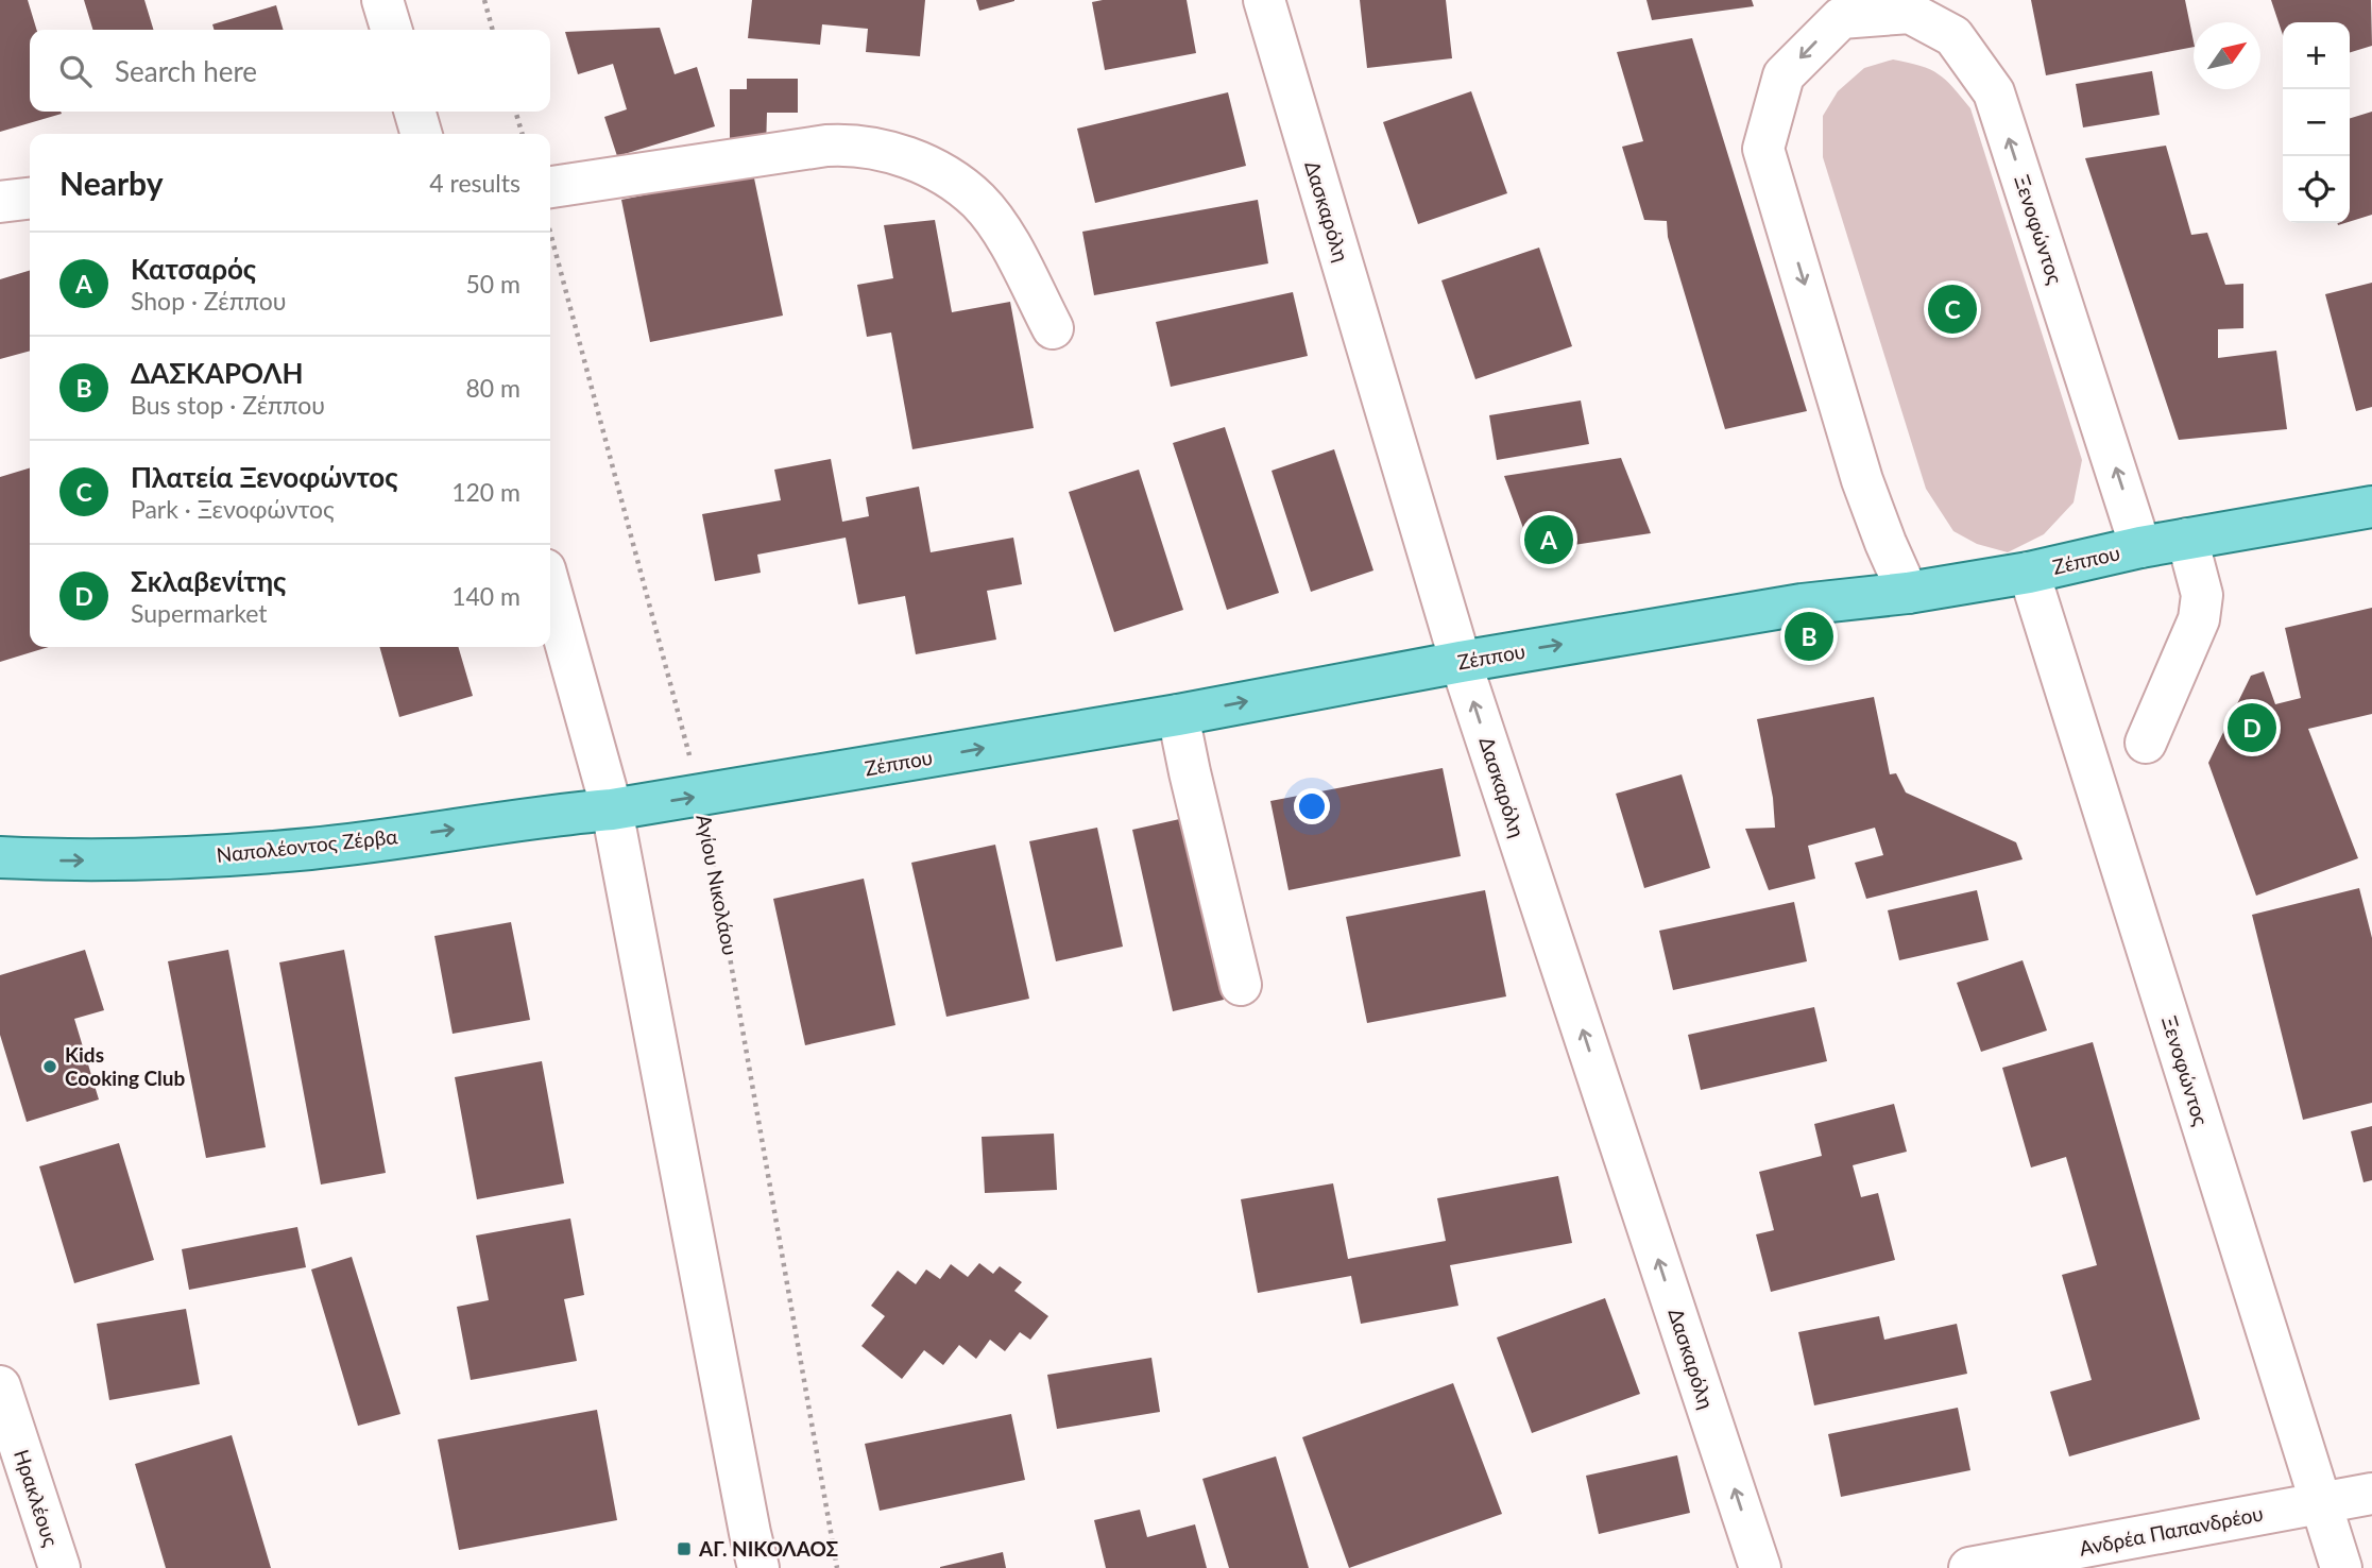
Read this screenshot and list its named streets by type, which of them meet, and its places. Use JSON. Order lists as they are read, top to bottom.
{
  "streets": {
    "main road": ["Ζέππου", "Ναπολέοντος Ζέρβα"],
    "street": [
      "Δασκαρόλη",
      "Ξενοφώντος",
      "Ηρακλέους",
      "Ανδρέα Παπανδρέου"
    ],
    "path": ["Αγίου Νικολάου"]
  },
  "crossings": [
    ["Δασκαρόλη", "Ζέππου"],
    ["Ξενοφώντος", "Ζέππου"],
    ["Ξενοφώντος", "Ανδρέα Παπανδρέου"],
    ["Ζέππου", "Ναπολέοντος Ζέρβα"],
    ["Ζέππου", "Αγίου Νικολάου"]
  ],
  "one_way": ["Δασκαρόλη", "Ζέππου", "Ναπολέοντος Ζέρβα"],
  "places": {
    "other": ["Kids Cooking Club"],
    "transit": ["ΑΓ. ΝΙΚΟΛΑΟΣ"]
  },
  "north": "top right",
  "page": {
    "map_buttons": ["+", "−"],
    "search": "Search here",
    "heading": ["Nearby", "4 results"],
    "list": [
      {
        "mark": "A",
        "name": "Κατσαρός",
        "note": "Shop · Ζέππου",
        "value": "50 m"
      },
      {
        "mark": "B",
        "name": "ΔΑΣΚΑΡΟΛΗ",
        "note": "Bus stop · Ζέππου",
        "value": "80 m"
      },
      {
        "mark": "C",
        "name": "Πλατεία Ξενοφώντος",
        "note": "Park · Ξενοφώντος",
        "value": "120 m"
      },
      {
        "mark": "D",
        "name": "Σκλαβενίτης",
        "note": "Supermarket",
        "value": "140 m"
      }
    ],
    "pins": [
      "C",
      "A",
      "B",
      "D"
    ]
  }
}
